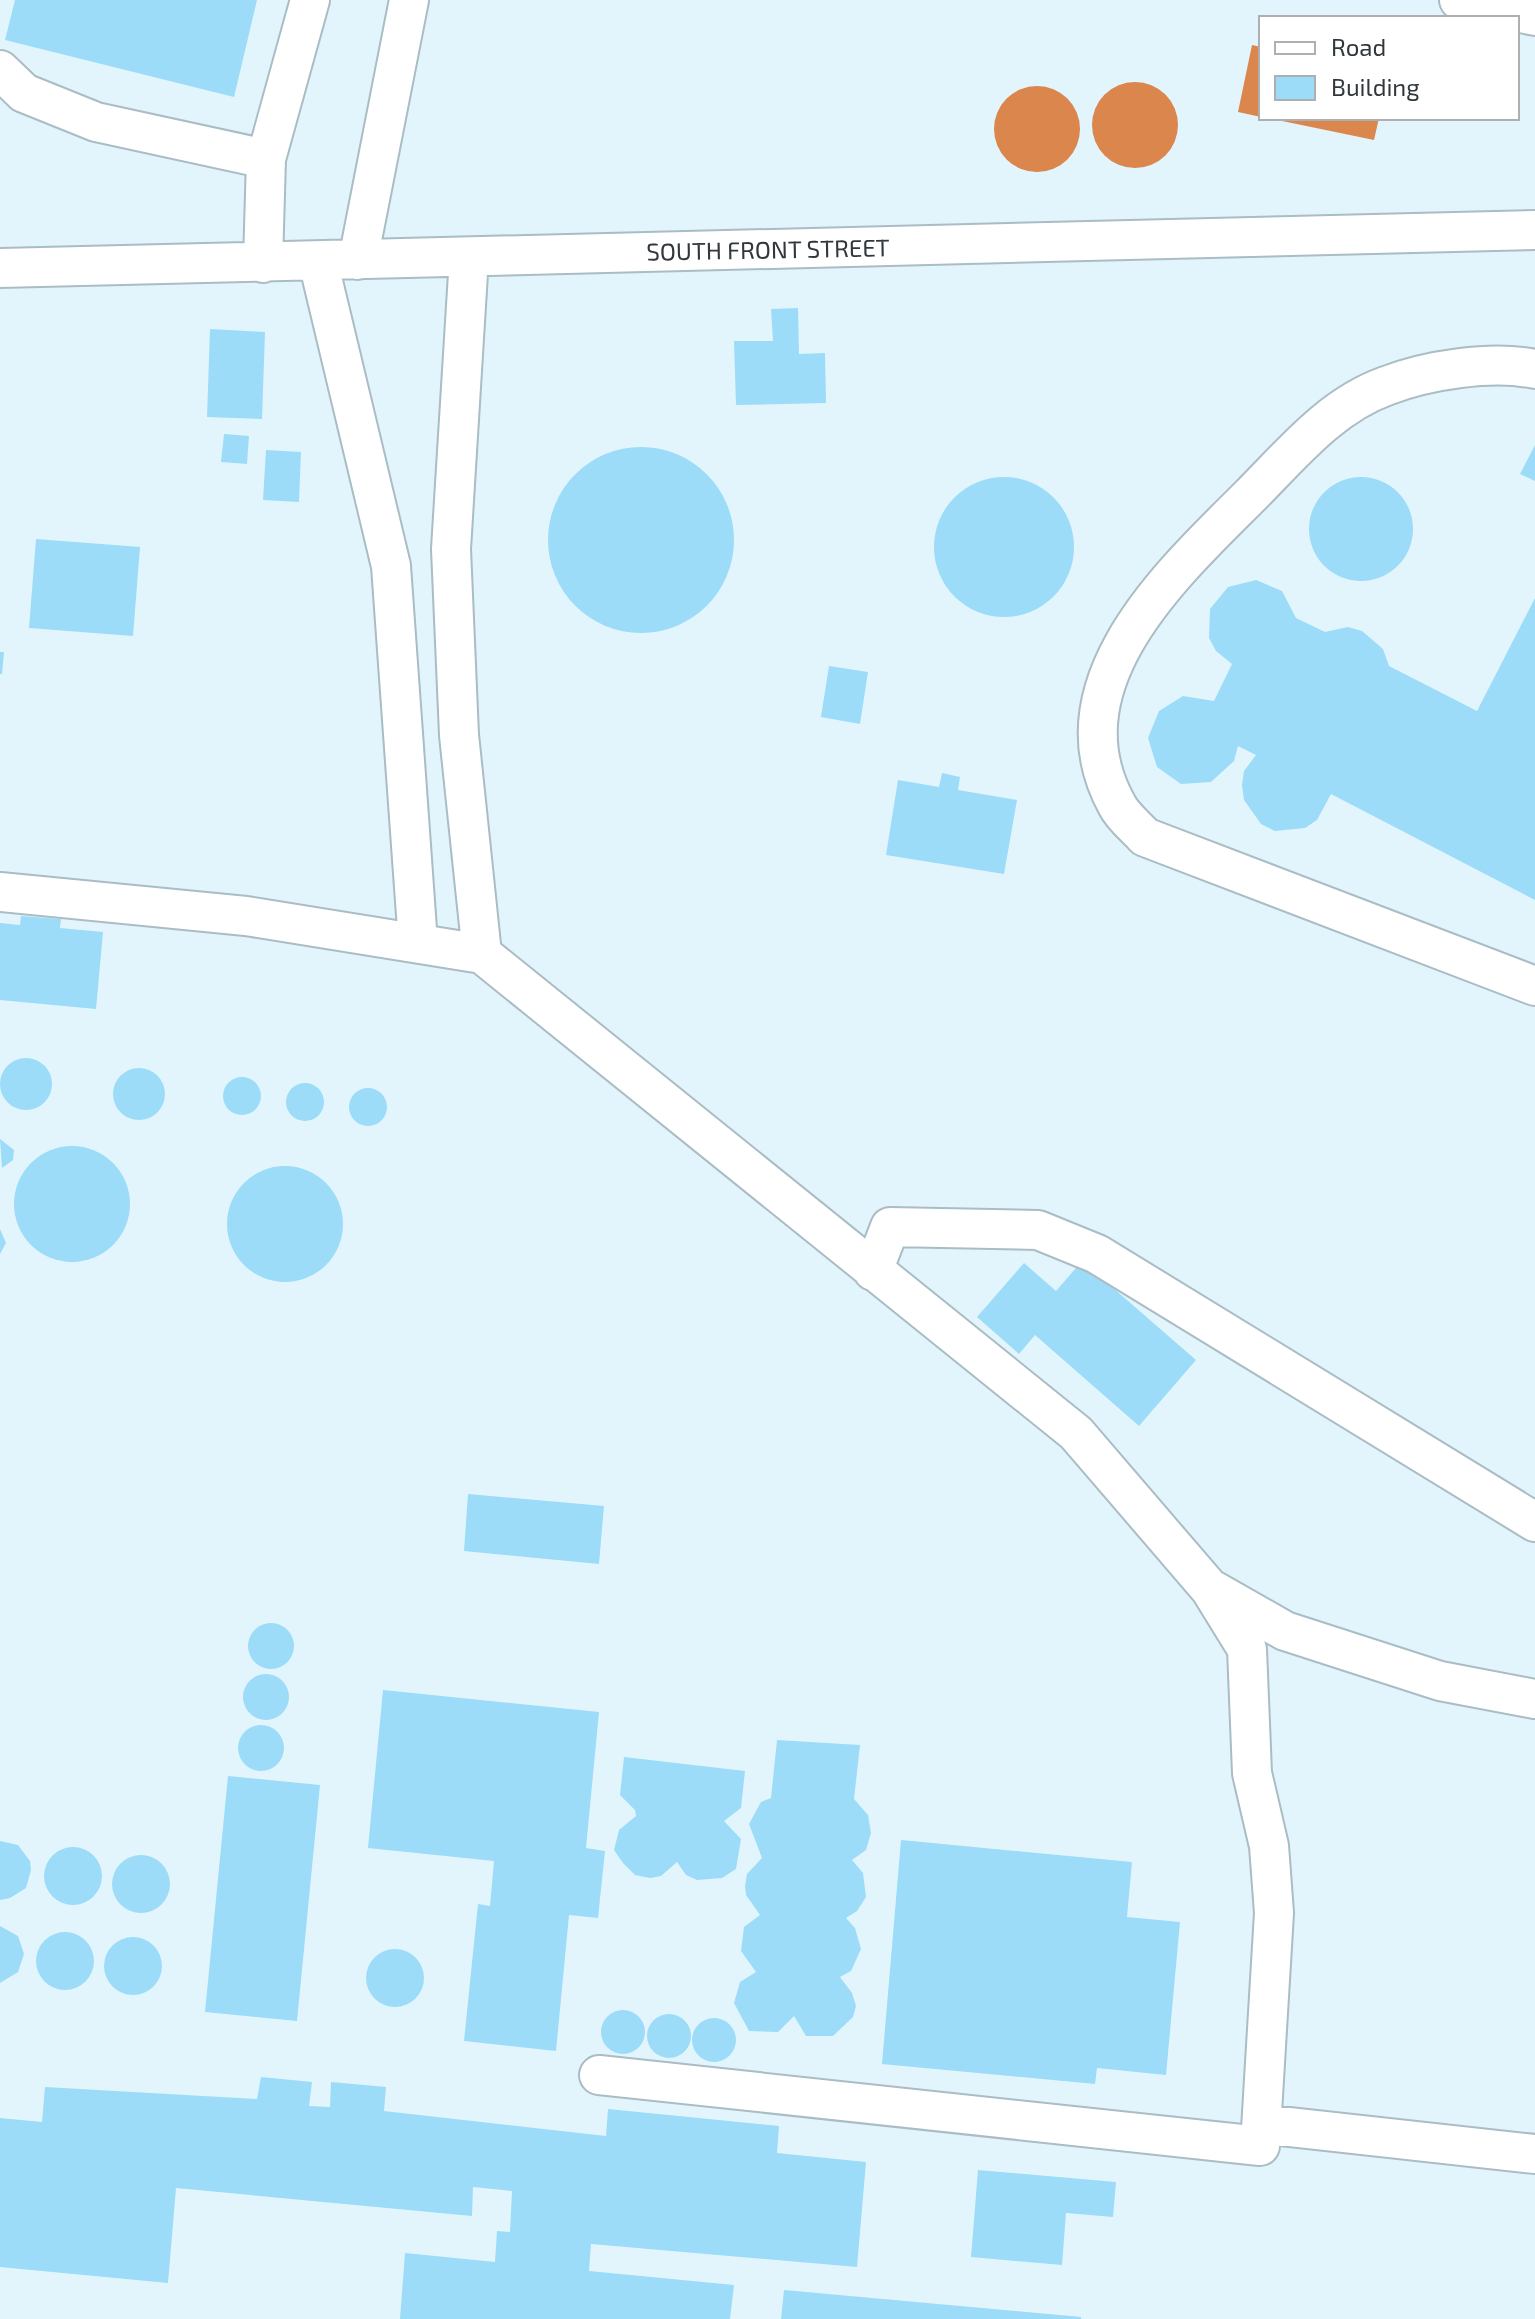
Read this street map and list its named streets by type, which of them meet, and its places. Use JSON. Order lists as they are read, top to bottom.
{
  "streets": {
    "street": ["SOUTH FRONT STREET"]
  },
  "legend": ["Road", "Building"]
}
